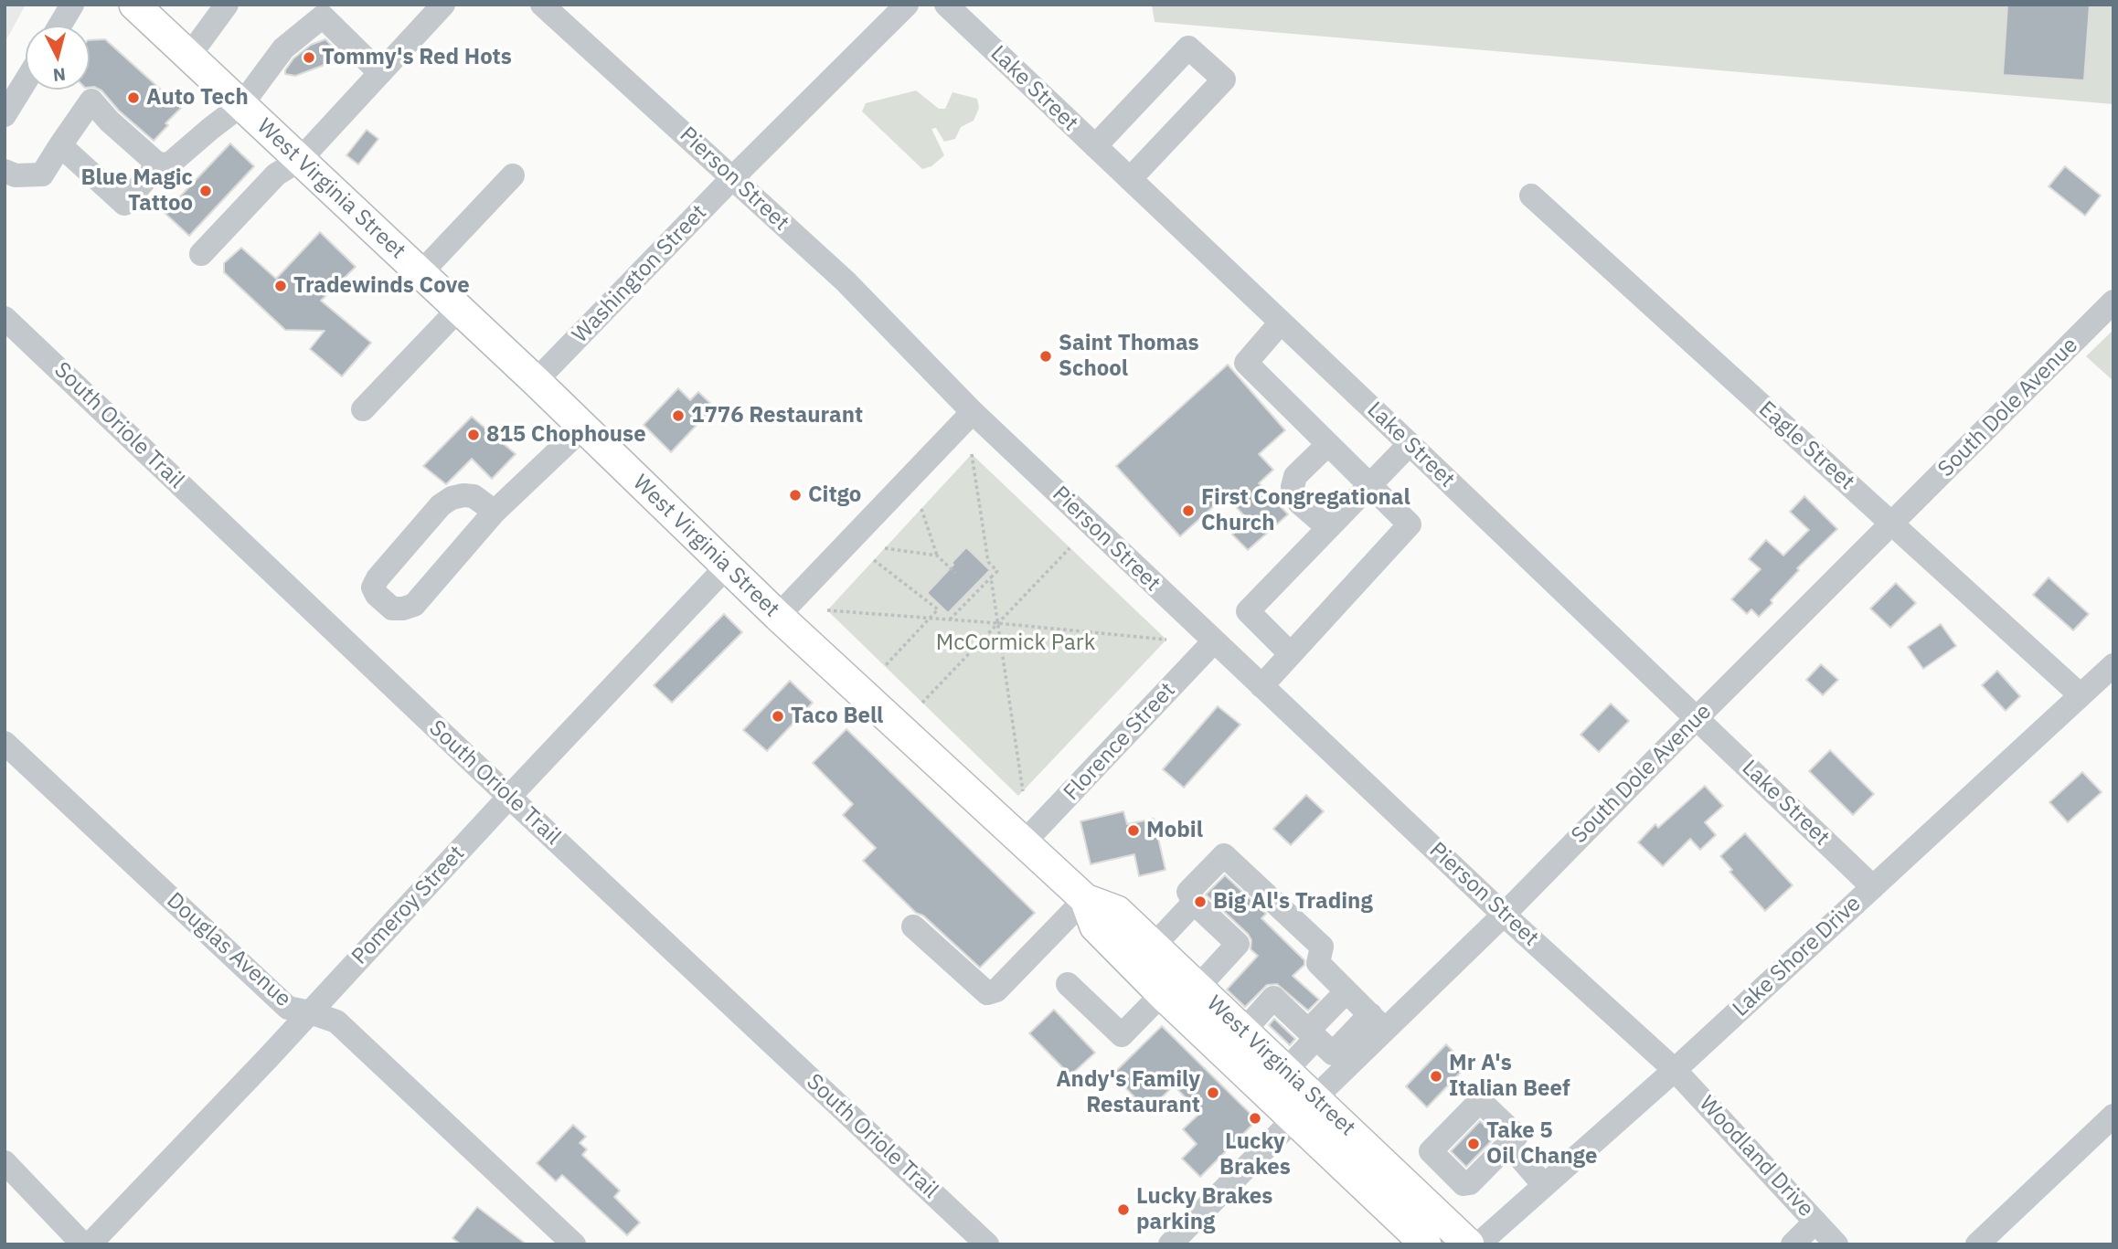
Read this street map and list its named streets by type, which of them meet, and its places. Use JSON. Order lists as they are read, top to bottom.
{
  "streets": {
    "main road": ["West Virginia Street"],
    "street": [
      "Lake Street",
      "Pierson Street",
      "Washington Street",
      "South Dole Avenue",
      "South Oriole Trail",
      "Eagle Street",
      "Florence Street",
      "Pomeroy Street",
      "Douglas Avenue",
      "Lake Shore Drive",
      "Woodland Drive"
    ]
  },
  "crossings": [
    ["Lake Street", "South Dole Avenue"],
    ["Lake Street", "Lake Shore Drive"],
    ["Pierson Street", "Washington Street"],
    ["Pierson Street", "South Dole Avenue"],
    ["Pierson Street", "Florence Street"],
    ["Pierson Street", "Lake Shore Drive"],
    ["Pierson Street", "Woodland Drive"],
    ["West Virginia Street", "Washington Street"],
    ["West Virginia Street", "South Dole Avenue"],
    ["West Virginia Street", "Florence Street"],
    ["West Virginia Street", "Pomeroy Street"],
    ["South Dole Avenue", "Eagle Street"],
    ["South Oriole Trail", "Pomeroy Street"],
    ["Eagle Street", "Lake Shore Drive"],
    ["Pomeroy Street", "Douglas Avenue"],
    ["Lake Shore Drive", "Woodland Drive"]
  ],
  "parks": ["McCormick Park"],
  "places": [
    "Tommy's Red Hots",
    "Auto Tech",
    "Blue Magic Tattoo",
    "Tradewinds Cove",
    "Saint Thomas School",
    "1776 Restaurant",
    "815 Chophouse",
    "Citgo",
    "First Congregational Church",
    "Taco Bell",
    "Mobil",
    "Big Al's Trading",
    "Mr A's Italian Beef",
    "Andy's Family Restaurant",
    "Lucky Brakes",
    "Take 5 Oil Change",
    "Lucky Brakes parking"
  ],
  "north": "bottom"
}
